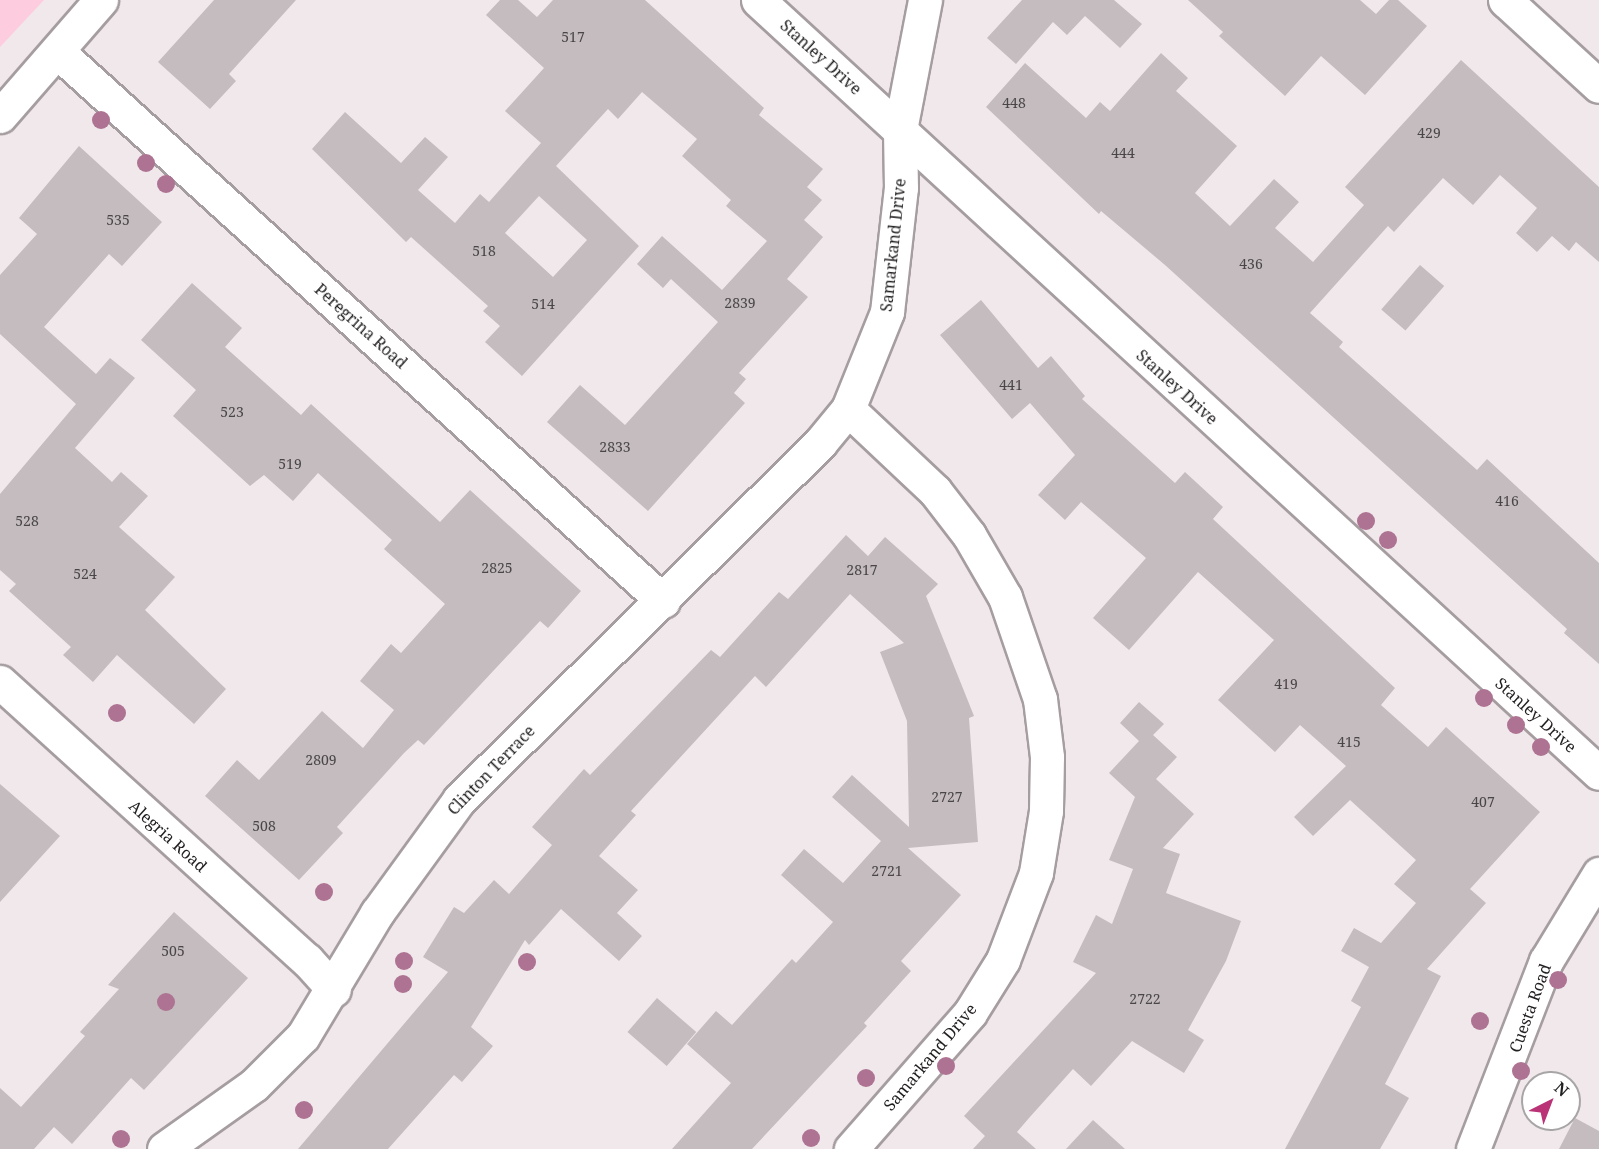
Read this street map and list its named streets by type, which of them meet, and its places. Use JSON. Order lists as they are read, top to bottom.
{
  "streets": {
    "street": [
      "Stanley Drive",
      "Samarkand Drive",
      "Peregrina Road",
      "Clinton Terrace",
      "Alegria Road",
      "Cuesta Road"
    ]
  },
  "crossings": [
    ["Stanley Drive", "Samarkand Drive"],
    ["Samarkand Drive", "Clinton Terrace"],
    ["Peregrina Road", "Clinton Terrace"],
    ["Clinton Terrace", "Alegria Road"]
  ],
  "house_numbers": [
    "517",
    "448",
    "429",
    "444",
    "535",
    "518",
    "436",
    "2839",
    "514",
    "441",
    "523",
    "2833",
    "519",
    "416",
    "528",
    "2825",
    "2817",
    "524",
    "419",
    "415",
    "2809",
    "2727",
    "407",
    "508",
    "2721",
    "505",
    "2722"
  ],
  "north": "top right"
}
